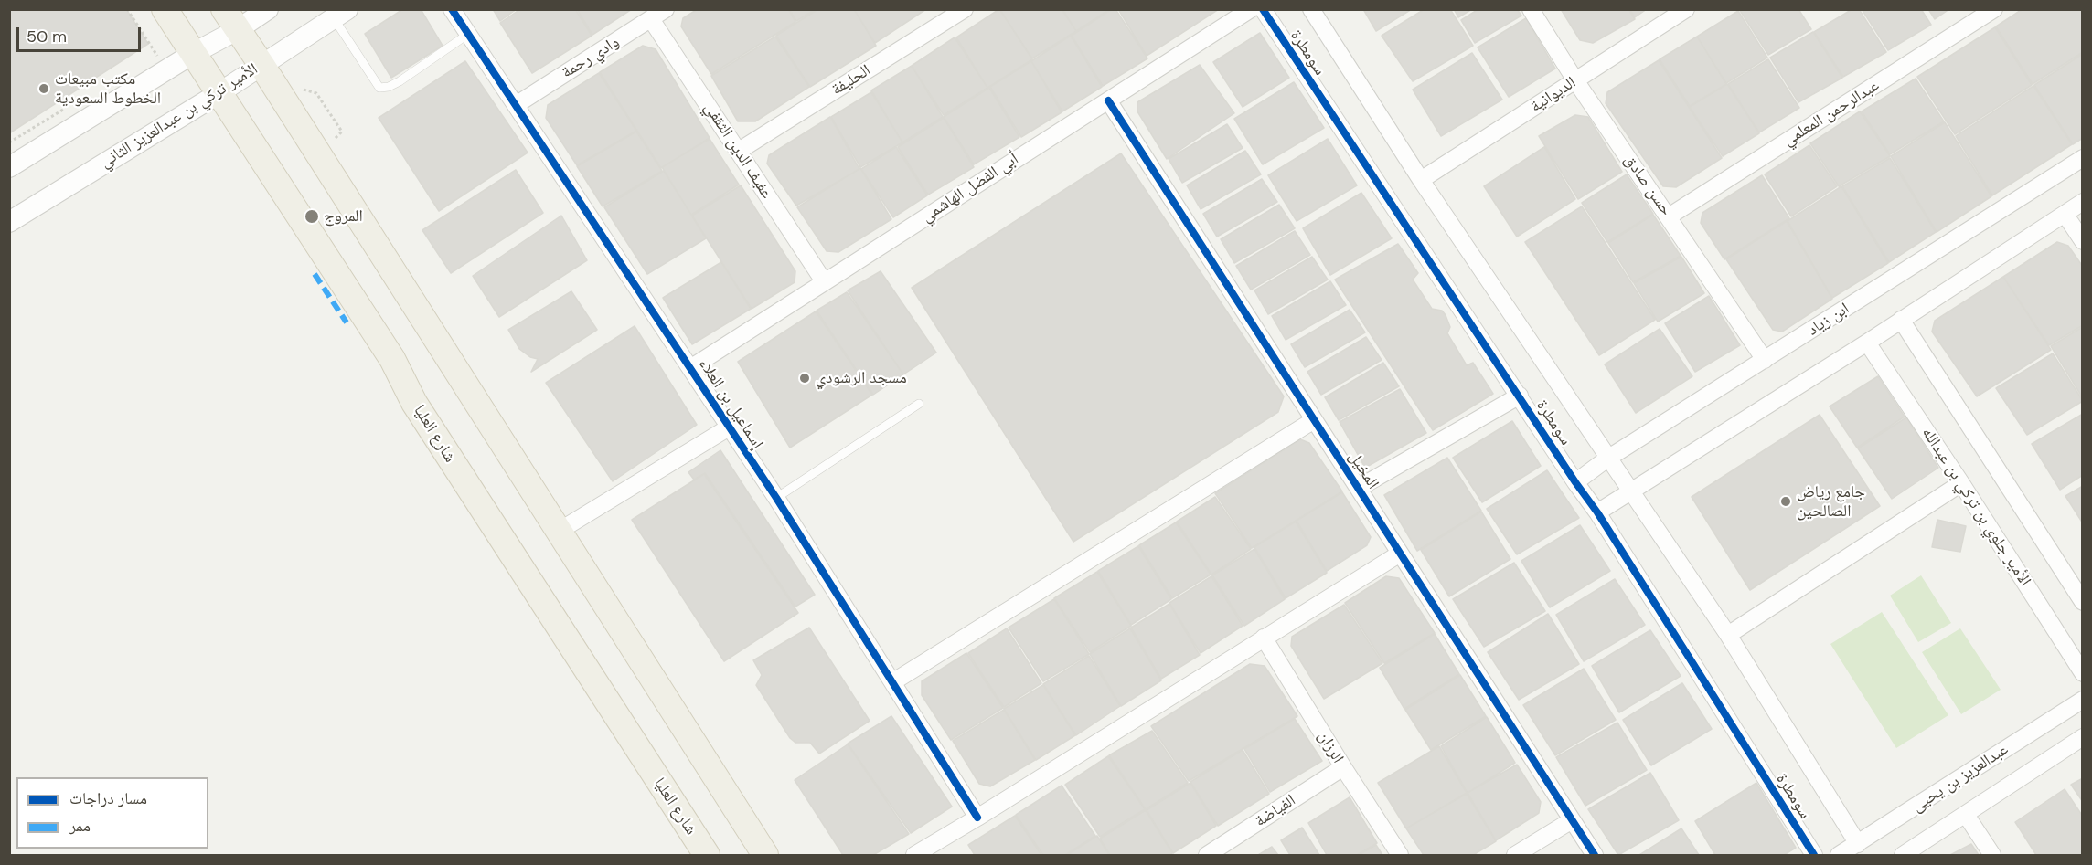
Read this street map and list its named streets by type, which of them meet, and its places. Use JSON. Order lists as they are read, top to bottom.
{
  "streets": {
    "main road": ["شارع العليا"],
    "street": [
      "سومطرة",
      "وادي رحمة",
      "الحليفة",
      "الديوانية",
      "عبدالرحمن المعلمي",
      "الأمير تركي بن عبدالعزيز الثاني",
      "عفيف الدين الثقفي",
      "حسن صادق",
      "أبي الفضل الهاشمي",
      "ابن زياد",
      "إسماعيل بن العلاء",
      "المخيل",
      "الأمير جلوي بن تركي بن عبدالله",
      "الرزان",
      "عبدالعزيز بن يحيى",
      "الفياضة"
    ]
  },
  "crossings": [
    ["سومطرة", "الديوانية"],
    ["سومطرة", "ابن زياد"],
    ["سومطرة", "عبدالعزيز بن يحيى"],
    ["وادي رحمة", "عفيف الدين الثقفي"],
    ["وادي رحمة", "إسماعيل بن العلاء"],
    ["الحليفة", "عفيف الدين الثقفي"],
    ["الديوانية", "حسن صادق"],
    ["عبدالرحمن المعلمي", "حسن صادق"],
    ["الأمير تركي بن عبدالعزيز الثاني", "شارع العليا"],
    ["عفيف الدين الثقفي", "أبي الفضل الهاشمي"],
    ["حسن صادق", "ابن زياد"],
    ["أبي الفضل الهاشمي", "إسماعيل بن العلاء"],
    ["أبي الفضل الهاشمي", "المخيل"],
    ["الرزان", "الفياضة"]
  ],
  "places": [
    "مكتب مبيعات الخطوط السعودية",
    "المروج",
    "مسجد الرشودي",
    "جامع رياض الصالحين"
  ],
  "legend": ["مسار دراجات", "ممر"],
  "scale_bar": "50 m"
}
